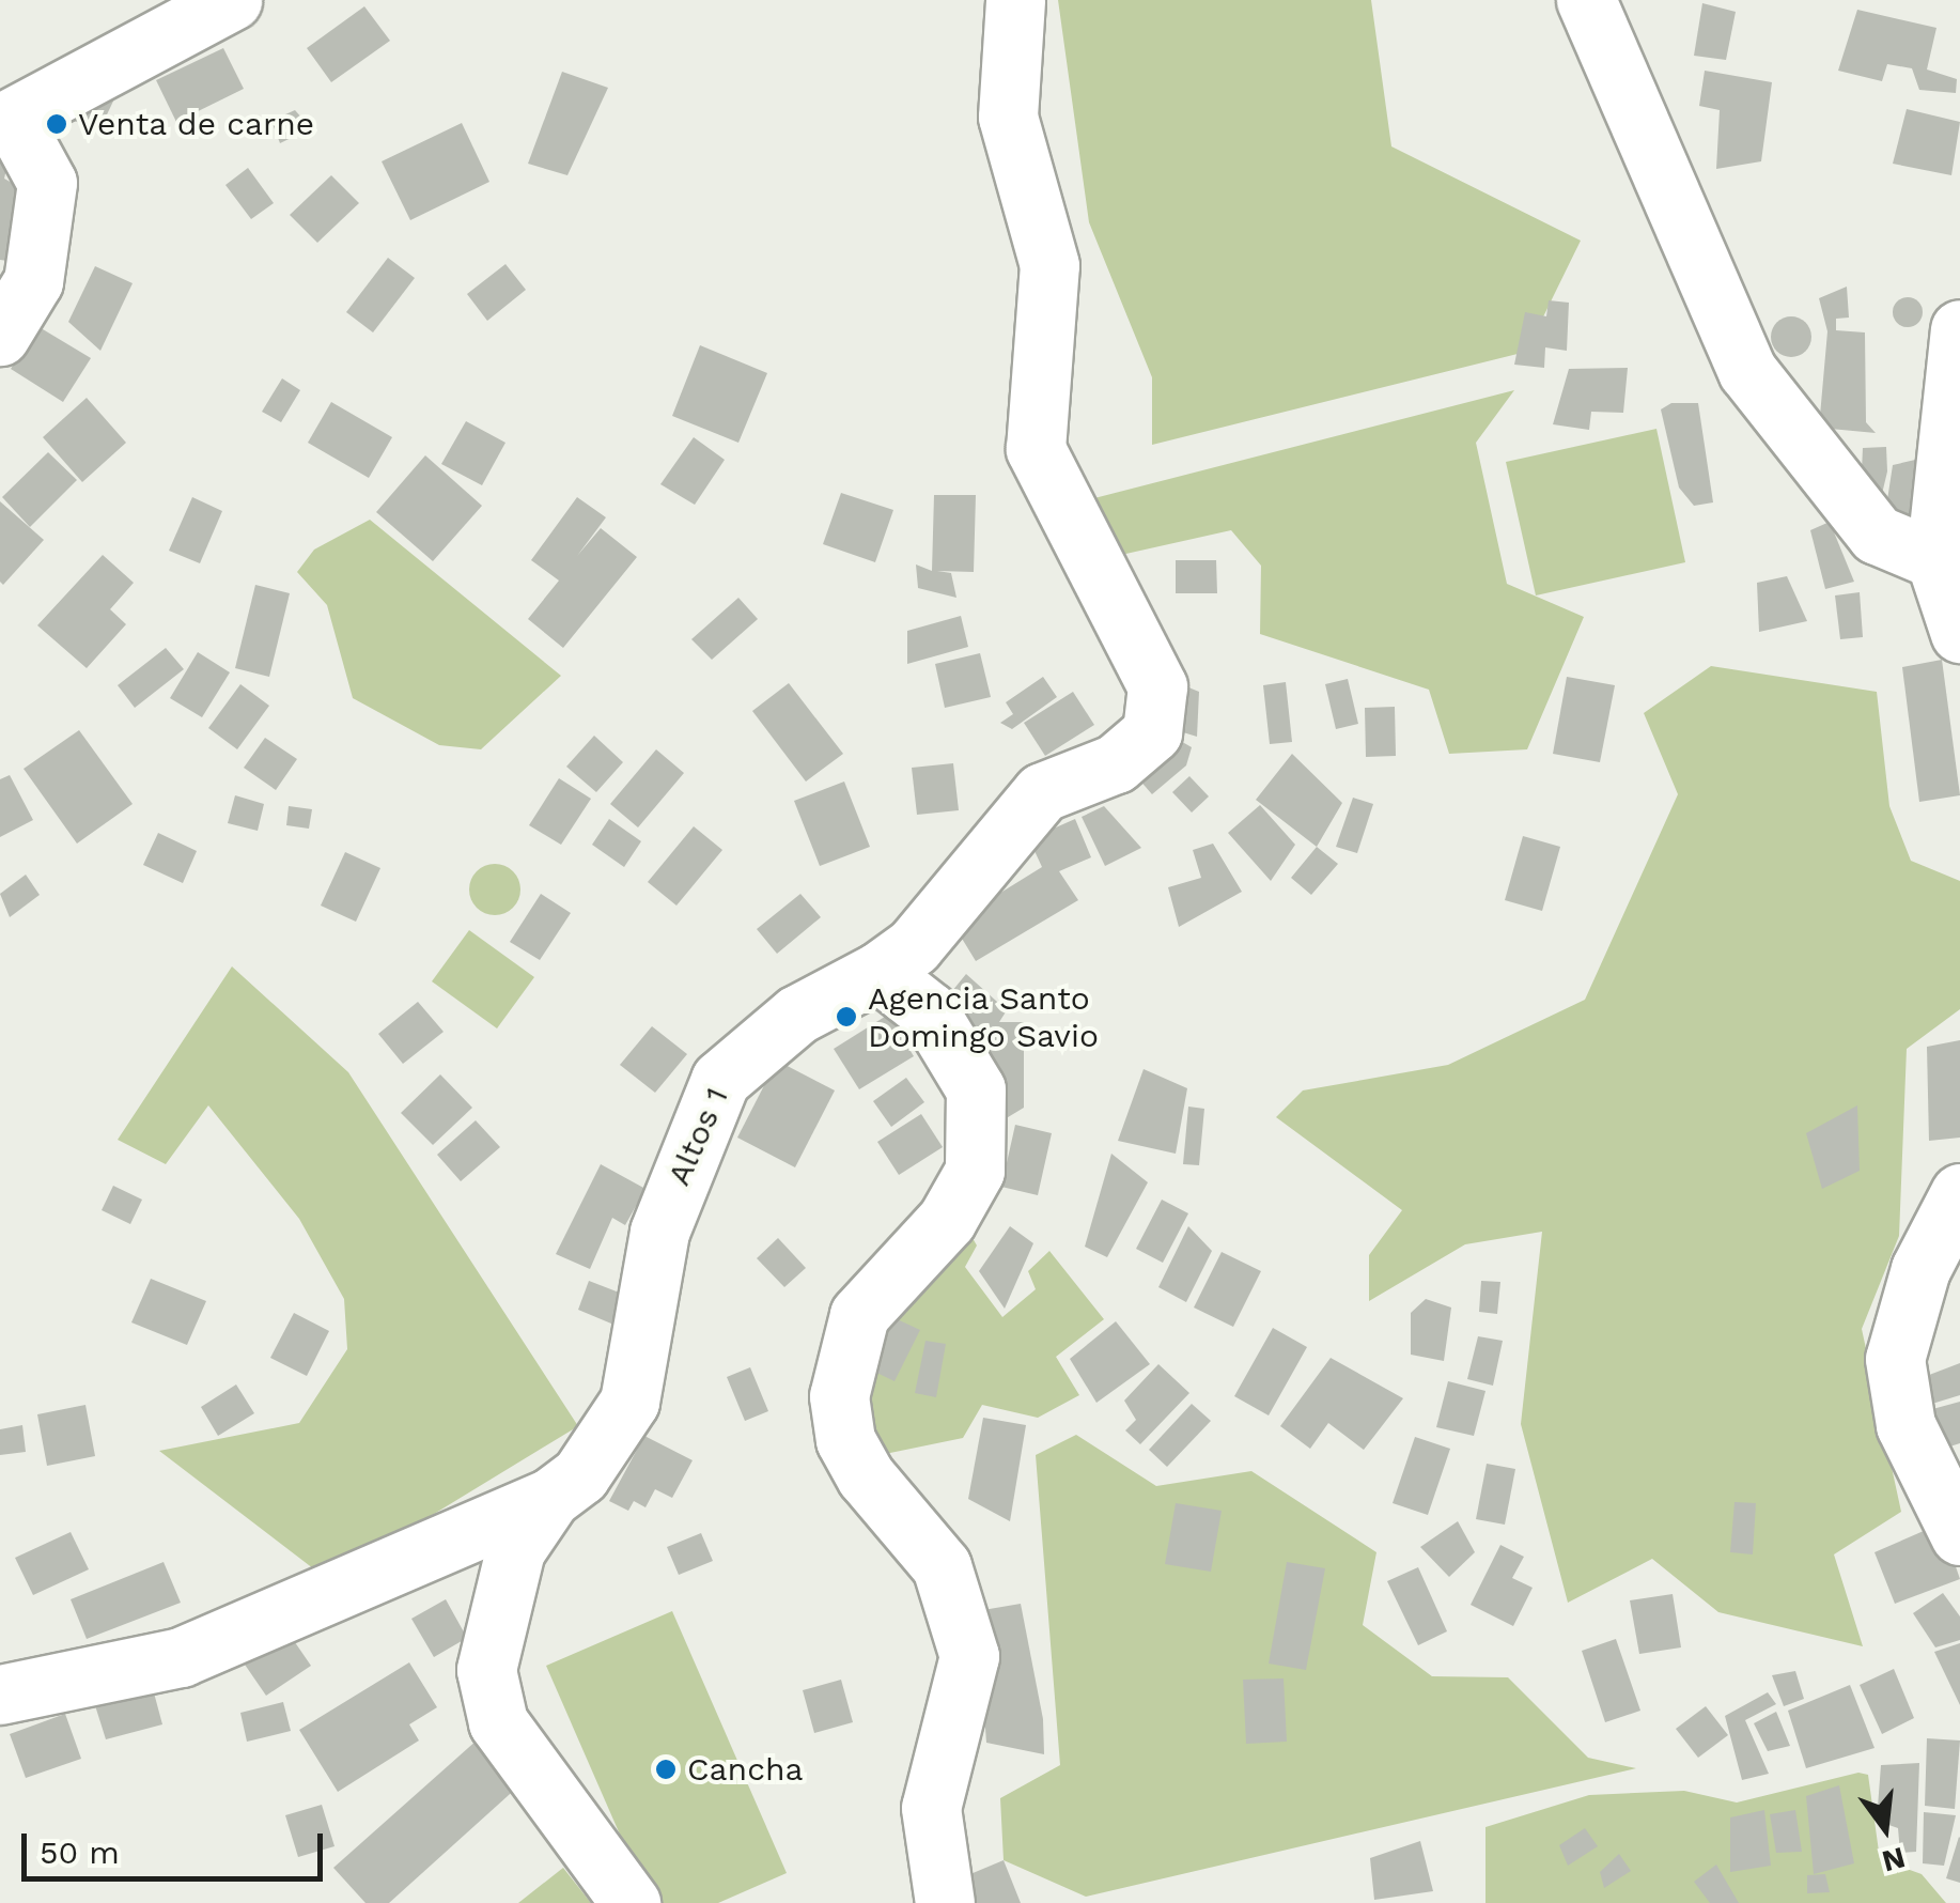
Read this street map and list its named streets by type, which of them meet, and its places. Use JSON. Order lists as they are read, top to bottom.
{
  "streets": {
    "street": ["Altos 1"]
  },
  "places": ["Venta de carne", "Agencia Santo Domingo Savio", "Cancha"],
  "scale_bar": "50 m",
  "north": "bottom"
}
